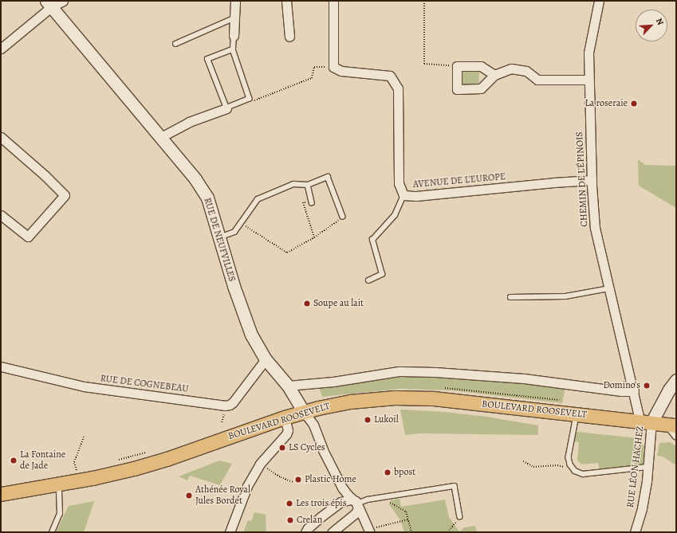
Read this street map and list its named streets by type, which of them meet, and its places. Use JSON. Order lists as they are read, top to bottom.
{
  "streets": {
    "main road": ["RUE DE NEUFVILLES", "BOULEVARD ROOSEVELT"],
    "street": [
      "CHEMIN DE L'ÉPINOIS",
      "AVENUE DE L'EUROPE",
      "RUE DE COGNEBEAU",
      "RUE LÉON HACHEZ"
    ]
  },
  "crossings": [
    ["CHEMIN DE L'ÉPINOIS", "AVENUE DE L'EUROPE"],
    ["CHEMIN DE L'ÉPINOIS", "RUE LÉON HACHEZ"],
    ["RUE DE NEUFVILLES", "RUE DE COGNEBEAU"],
    ["RUE DE NEUFVILLES", "BOULEVARD ROOSEVELT"],
    ["BOULEVARD ROOSEVELT", "RUE LÉON HACHEZ"]
  ],
  "places": [
    "La roseraie",
    "Soupe au lait",
    "Domino's",
    "Lukoil",
    "LS Cycles",
    "La Fontaine de Jade",
    "bpost",
    "Plastic Home",
    "Athénée Royal Jules Bordet",
    "Les trois épis",
    "Crelan"
  ],
  "north": "top right"
}
